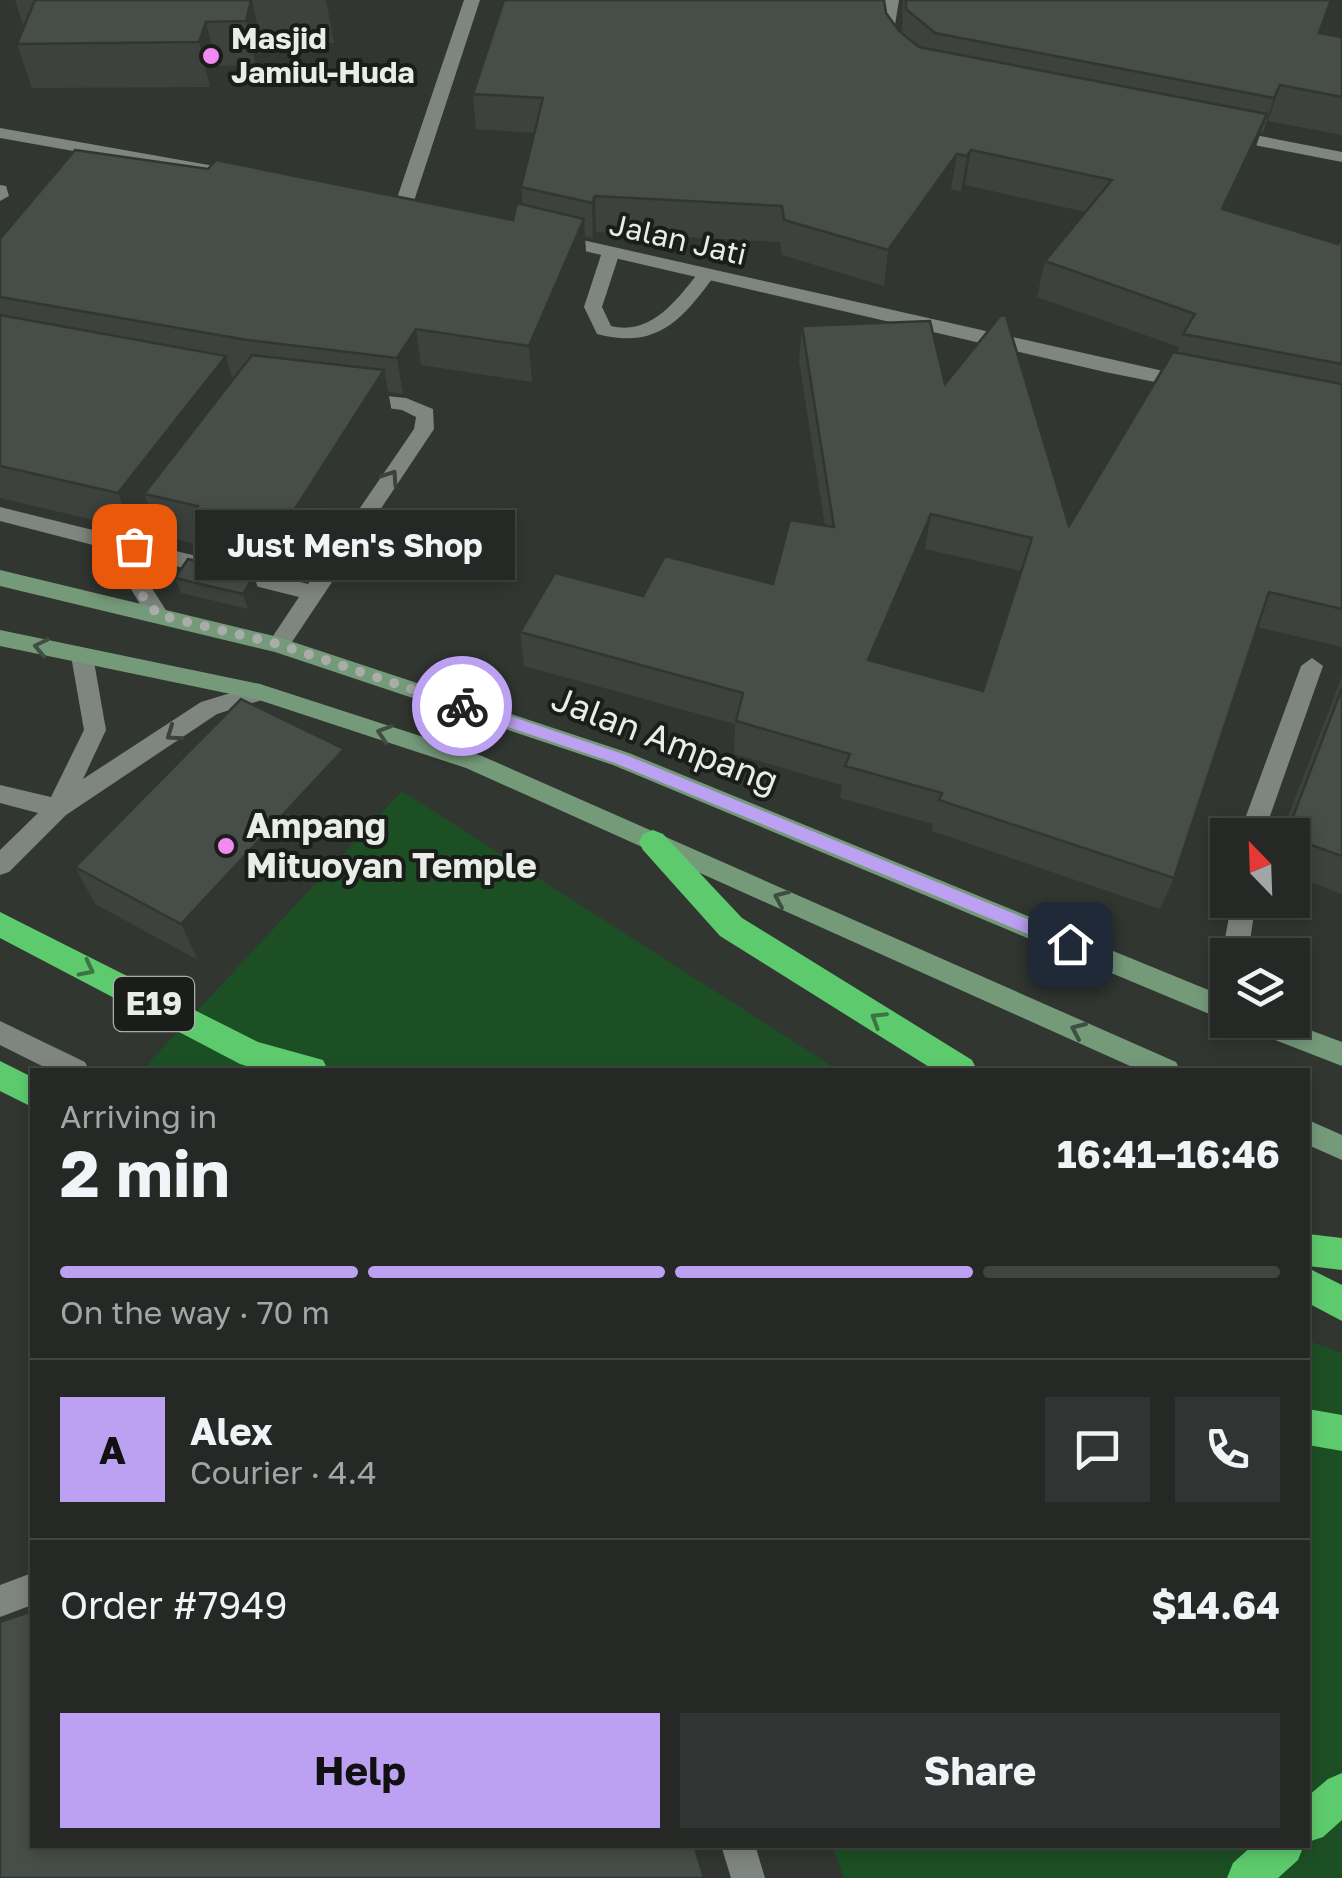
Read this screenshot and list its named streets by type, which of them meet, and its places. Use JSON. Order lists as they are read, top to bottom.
{
  "streets": {
    "highway": ["E19"],
    "main road": ["Jalan Ampang"],
    "street": ["Jalan Jati"]
  },
  "places": ["Masjid Jamiul-Huda", "Just Men's Shop", "Ampang Mituoyan Temple"],
  "north": "top left",
  "page": {
    "bubble": "Just Men's Shop",
    "heading": ["2 min", "Arriving in", "16:41–16:46"],
    "panel": [
      "Alex",
      "Courier · 4.4",
      "Order #7949",
      "$14.64"
    ],
    "bar": "On the way · 70 m",
    "round": "A",
    "buttons": ["Help", "Share"]
  }
}
